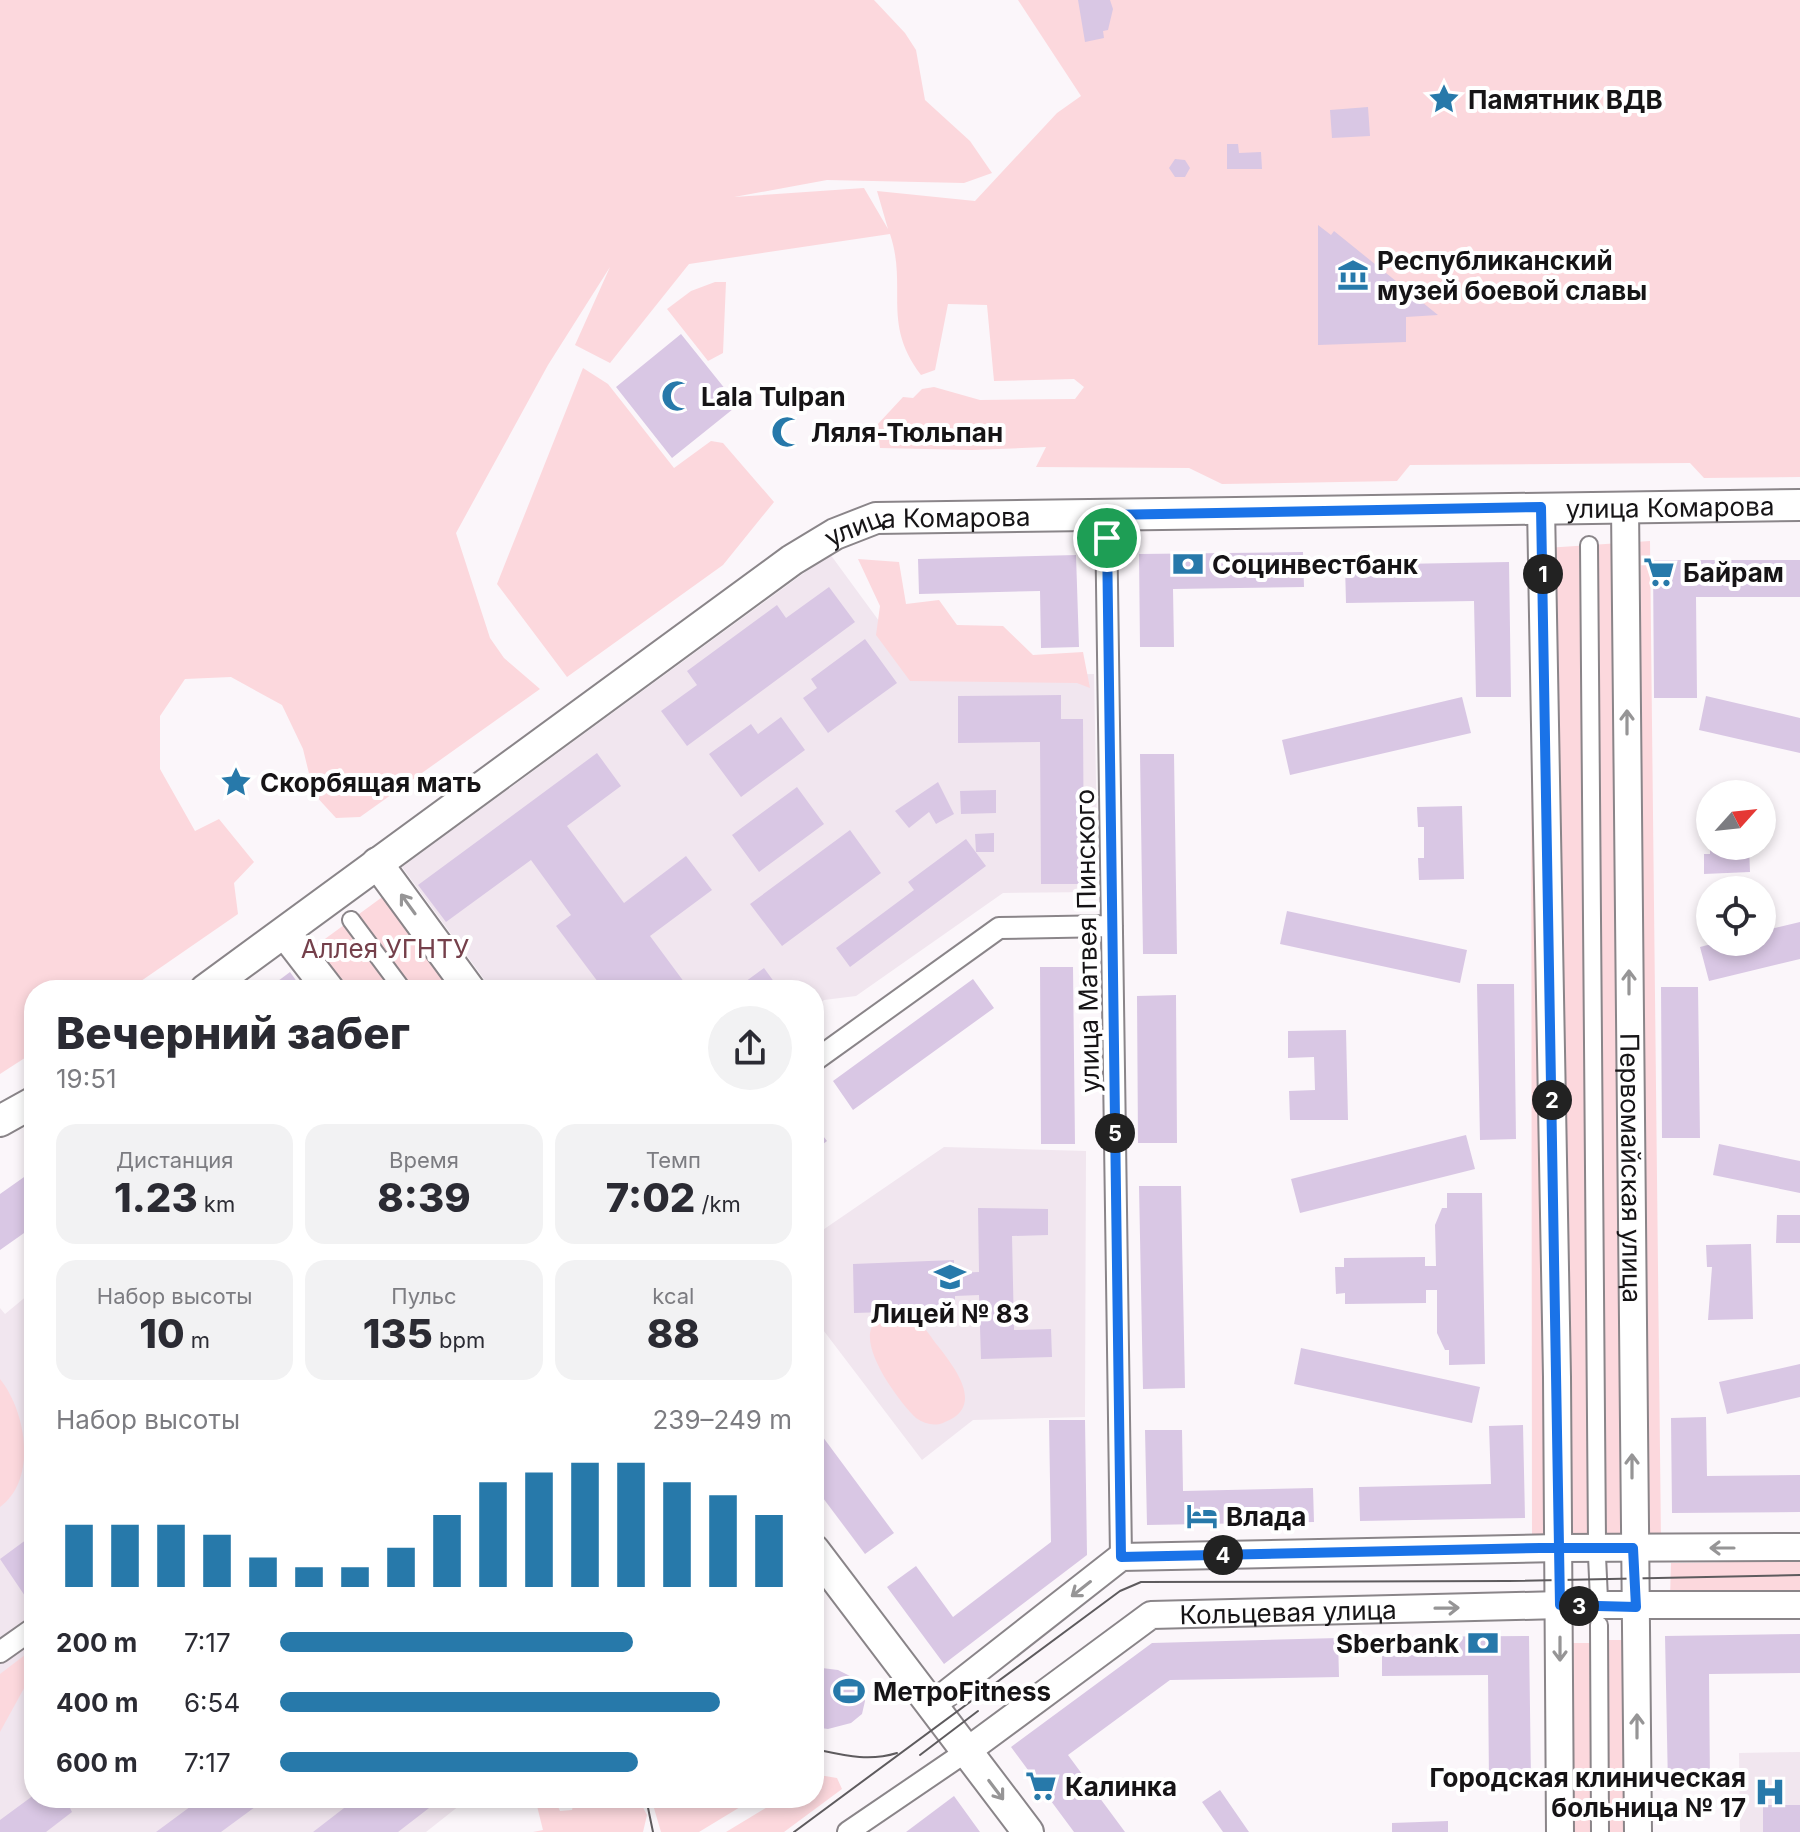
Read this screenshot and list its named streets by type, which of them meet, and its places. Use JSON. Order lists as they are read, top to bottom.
{
  "streets": {
    "main road": ["улица Комарова"],
    "street": ["улица Матвея Пинского", "Первомайская улица", "Кольцевая улица"]
  },
  "crossings": [
    ["улица Комарова", "улица Матвея Пинского"],
    ["улица Комарова", "Первомайская улица"],
    ["Первомайская улица", "Кольцевая улица"]
  ],
  "parks": ["Аллея УГНТУ"],
  "places": {
    "place": ["Памятник ВДВ", "Скорбящая мать"],
    "museum": ["Республиканский музей боевой славы"],
    "mosque": ["Lala Tulpan", "Ляля-Тюльпан"],
    "bank": ["Социнвестбанк", "Sberbank"],
    "supermarket": ["Байрам", "Калинка"],
    "school or university": ["Лицей № 83"],
    "hotel": ["Влада"],
    "sports": ["МетроFitness"],
    "hospital": ["Городская клиническая больница № 17"]
  },
  "north": "top right",
  "page": {
    "pins": [
      "1",
      "2",
      "5",
      "4",
      "3"
    ],
    "heading": ["Вечерний забег", "19:51"],
    "stats": [
      ["Дистанция", "1.23 km"],
      ["Время", "8:39"],
      ["Темп", "7:02 /km"],
      ["Набор высоты", "10 m"],
      ["Пульс", "135 bpm"],
      ["kcal", "88"]
    ],
    "chart": ["Набор высоты", "239–249 m"],
    "list": [
      {
        "name": "200 m",
        "note": "7:17"
      },
      {
        "name": "400 m",
        "note": "6:54"
      },
      {
        "name": "600 m",
        "note": "7:17"
      }
    ]
  }
}
